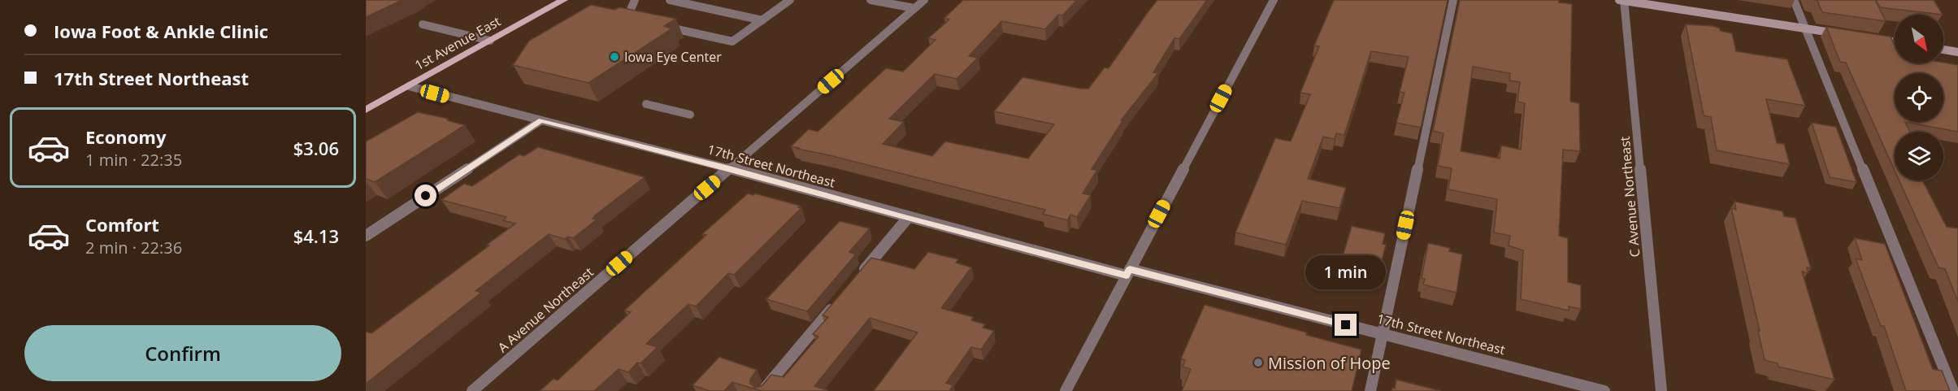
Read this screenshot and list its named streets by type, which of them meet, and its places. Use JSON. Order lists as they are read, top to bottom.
{
  "streets": {
    "main road": ["1st Avenue East"],
    "street": ["17th Street Northeast", "C Avenue Northeast", "A Avenue Northeast"]
  },
  "crossings": [
    ["1st Avenue East", "17th Street Northeast"],
    ["17th Street Northeast", "A Avenue Northeast"]
  ],
  "places": ["Iowa Eye Center", "Mission of Hope"],
  "north": "bottom right",
  "page": {
    "banner": ["Iowa Foot & Ankle Clinic", "17th Street Northeast"],
    "list": [
      {
        "name": "Economy",
        "note": "1 min · 22:35",
        "value": "$3.06"
      },
      {
        "name": "Comfort",
        "note": "2 min · 22:36",
        "value": "$4.13"
      }
    ],
    "bubble": "1 min",
    "buttons": "Confirm"
  }
}
